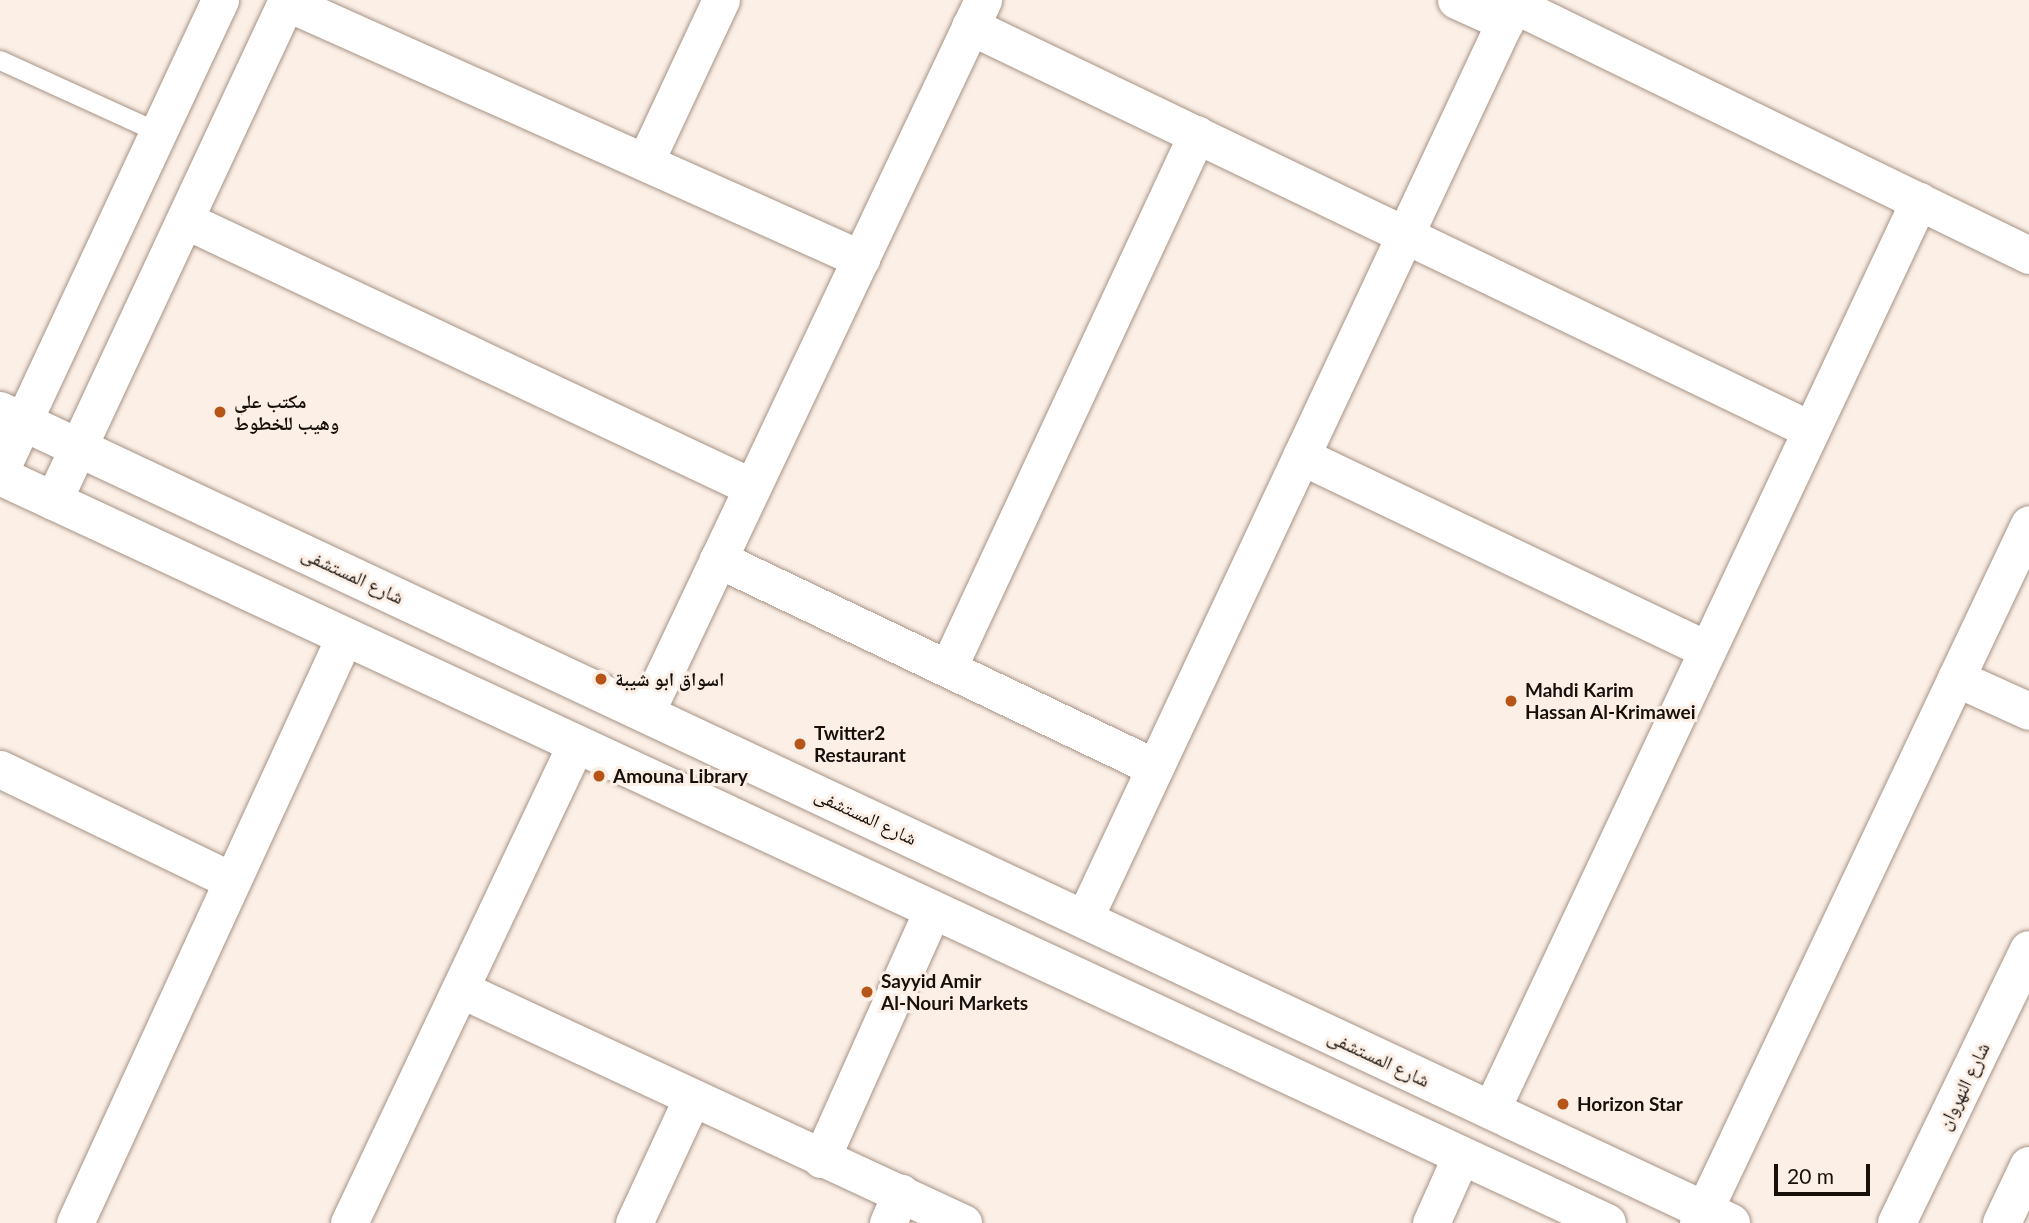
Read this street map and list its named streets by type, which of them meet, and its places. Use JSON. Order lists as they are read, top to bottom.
{
  "streets": {
    "street": ["شارع المستشفى", "شارع النهروان"]
  },
  "places": [
    "مكتب علي وهيب للخطوط",
    "اسواق ابو شيبة",
    "Mahdi Karim Hassan Al-Krimawei",
    "Twitter2 Restaurant",
    "Amouna Library",
    "Sayyid Amir Al-Nouri Markets",
    "Horizon Star"
  ],
  "scale_bar": "20 m"
}
